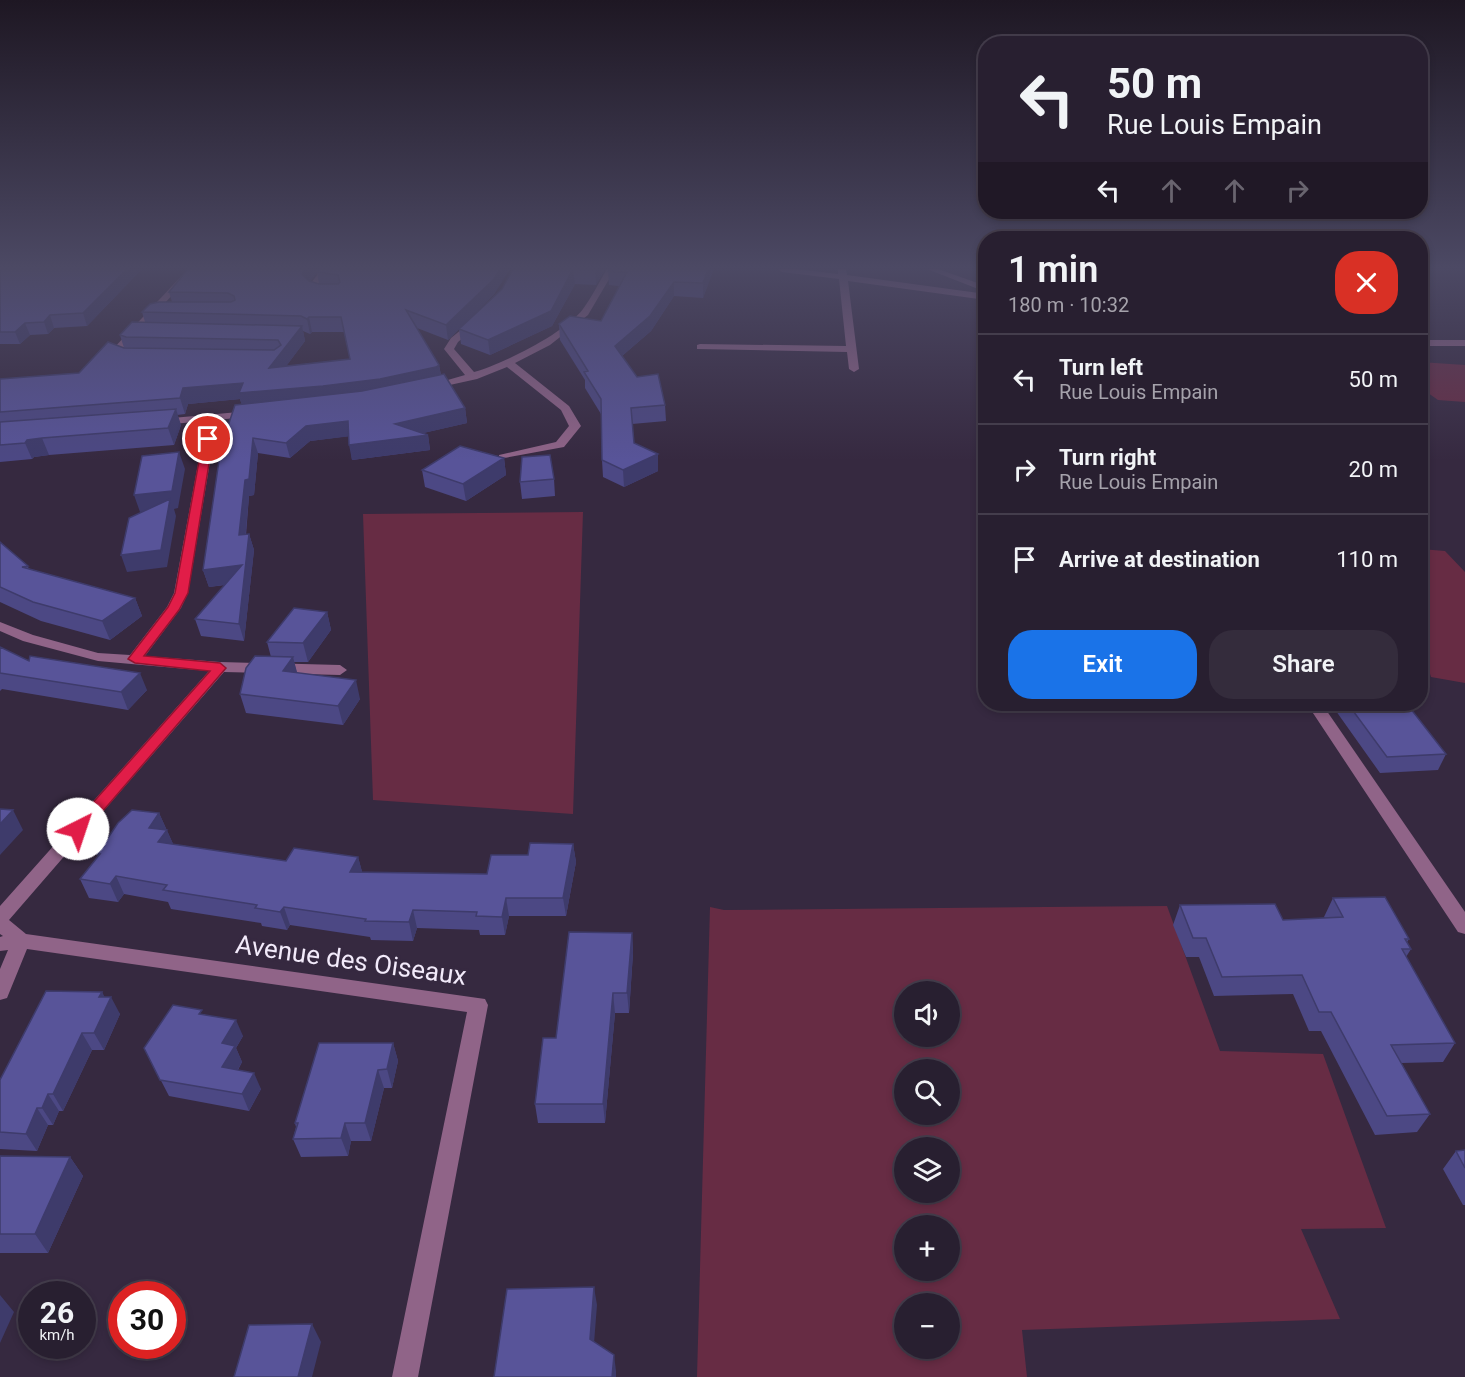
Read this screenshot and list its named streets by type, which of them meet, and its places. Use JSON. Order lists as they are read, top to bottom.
{
  "streets": {
    "street": ["Avenue des Oiseaux"]
  },
  "page": {
    "turn": ["50 m", "Rue Louis Empain"],
    "heading": ["1 min", "180 m · 10:32"],
    "list": [
      {
        "name": "Turn left",
        "note": "Rue Louis Empain",
        "value": "50 m"
      },
      {
        "name": "Turn right",
        "note": "Rue Louis Empain",
        "value": "20 m"
      },
      {
        "name": "Arrive at destination",
        "value": "110 m"
      }
    ],
    "buttons": ["Exit", "Share"],
    "map_buttons": ["+", "−"],
    "speed": "26 km/h",
    "limit": "30"
  }
}
